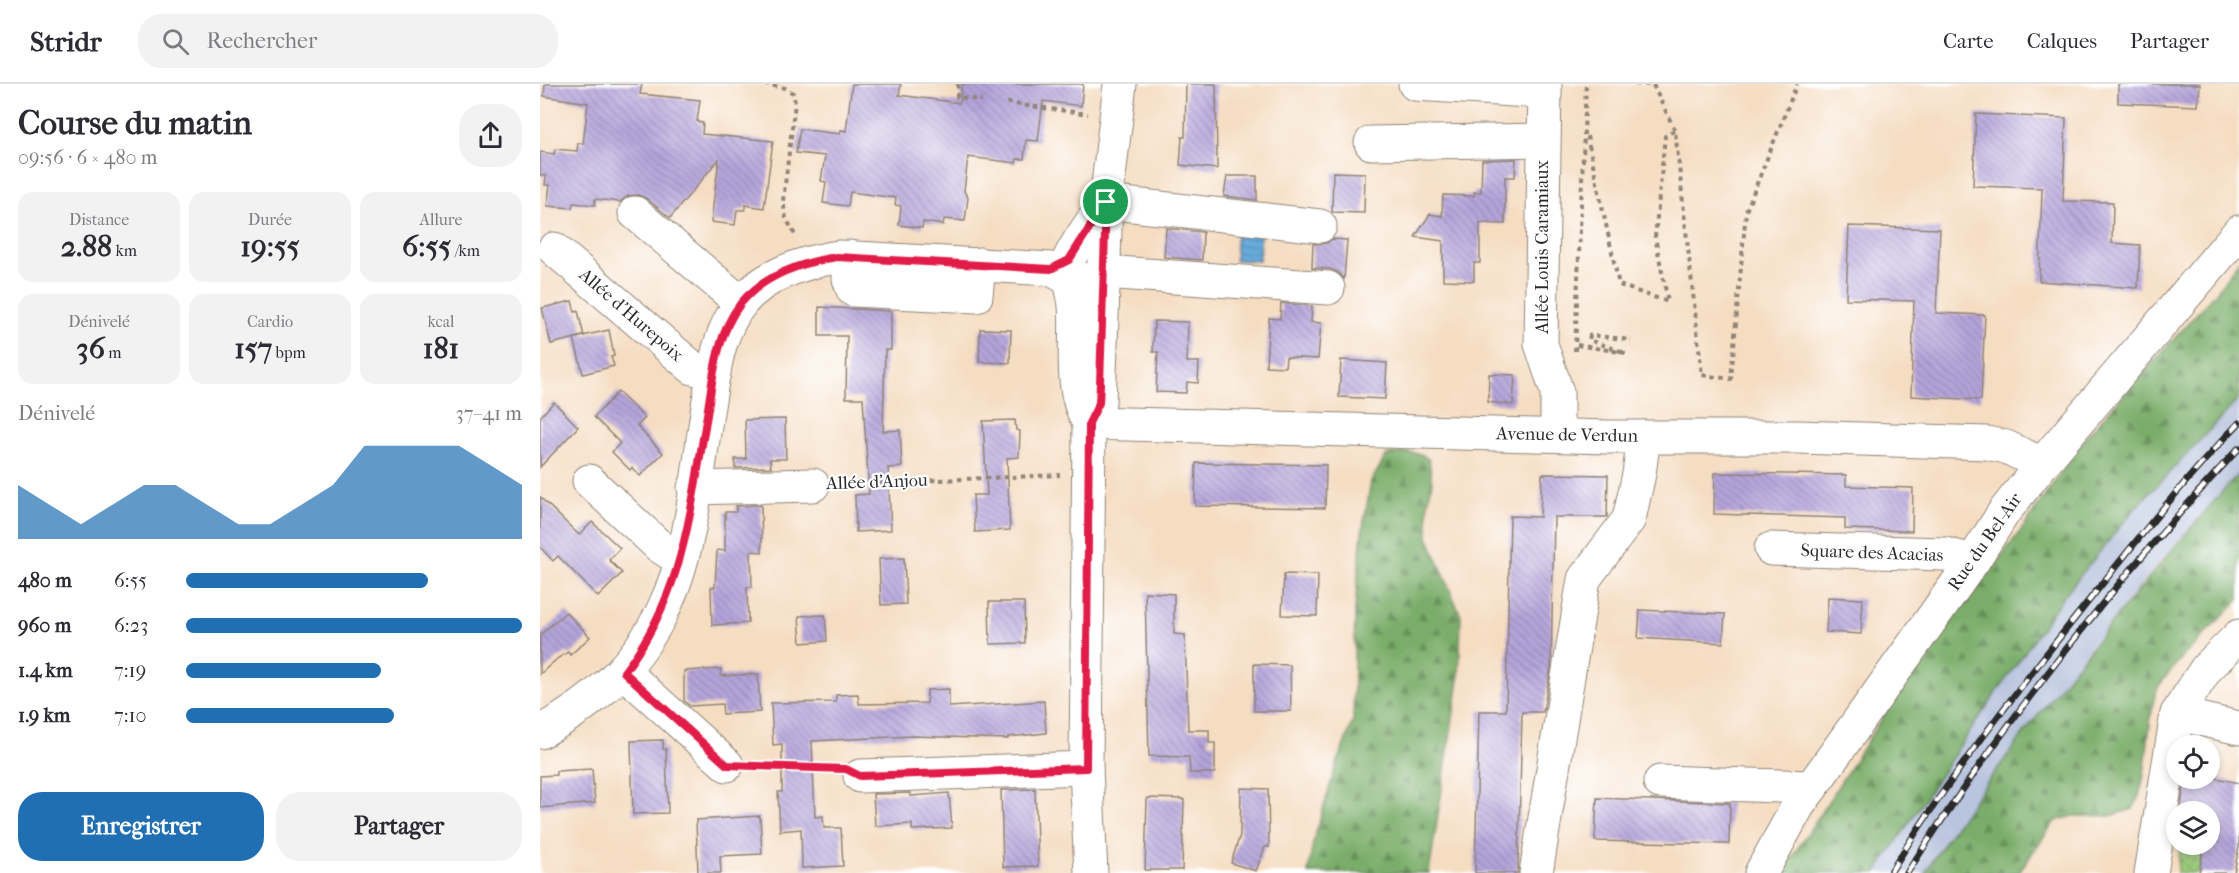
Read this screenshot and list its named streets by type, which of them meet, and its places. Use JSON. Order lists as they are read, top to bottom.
{
  "streets": {
    "street": [
      "Allée Louis Caramiaux",
      "Allée d'Hurepoix",
      "Avenue de Verdun",
      "Allée d'Anjou",
      "Rue du Bel-Air",
      "Square des Acacias"
    ]
  },
  "crossings": [
    ["Allée Louis Caramiaux", "Avenue de Verdun"],
    ["Avenue de Verdun", "Rue du Bel-Air"],
    ["Rue du Bel-Air", "Square des Acacias"]
  ],
  "page": {
    "header": "Stridr",
    "search": "Rechercher",
    "nav": ["Carte", "Calques", "Partager"],
    "heading": ["Course du matin", "09:56 · 6 × 480 m"],
    "stats": [
      ["Distance", "2.88 km"],
      ["Durée", "19:55"],
      ["Allure", "6:55 /km"],
      ["Dénivelé", "36 m"],
      ["Cardio", "157 bpm"],
      ["kcal", "181"]
    ],
    "chart": ["Dénivelé", "37–41 m"],
    "list": [
      {
        "name": "480 m",
        "note": "6:55"
      },
      {
        "name": "960 m",
        "note": "6:23"
      },
      {
        "name": "1.4 km",
        "note": "7:19"
      },
      {
        "name": "1.9 km",
        "note": "7:10"
      }
    ],
    "buttons": ["Enregistrer", "Partager"]
  }
}
